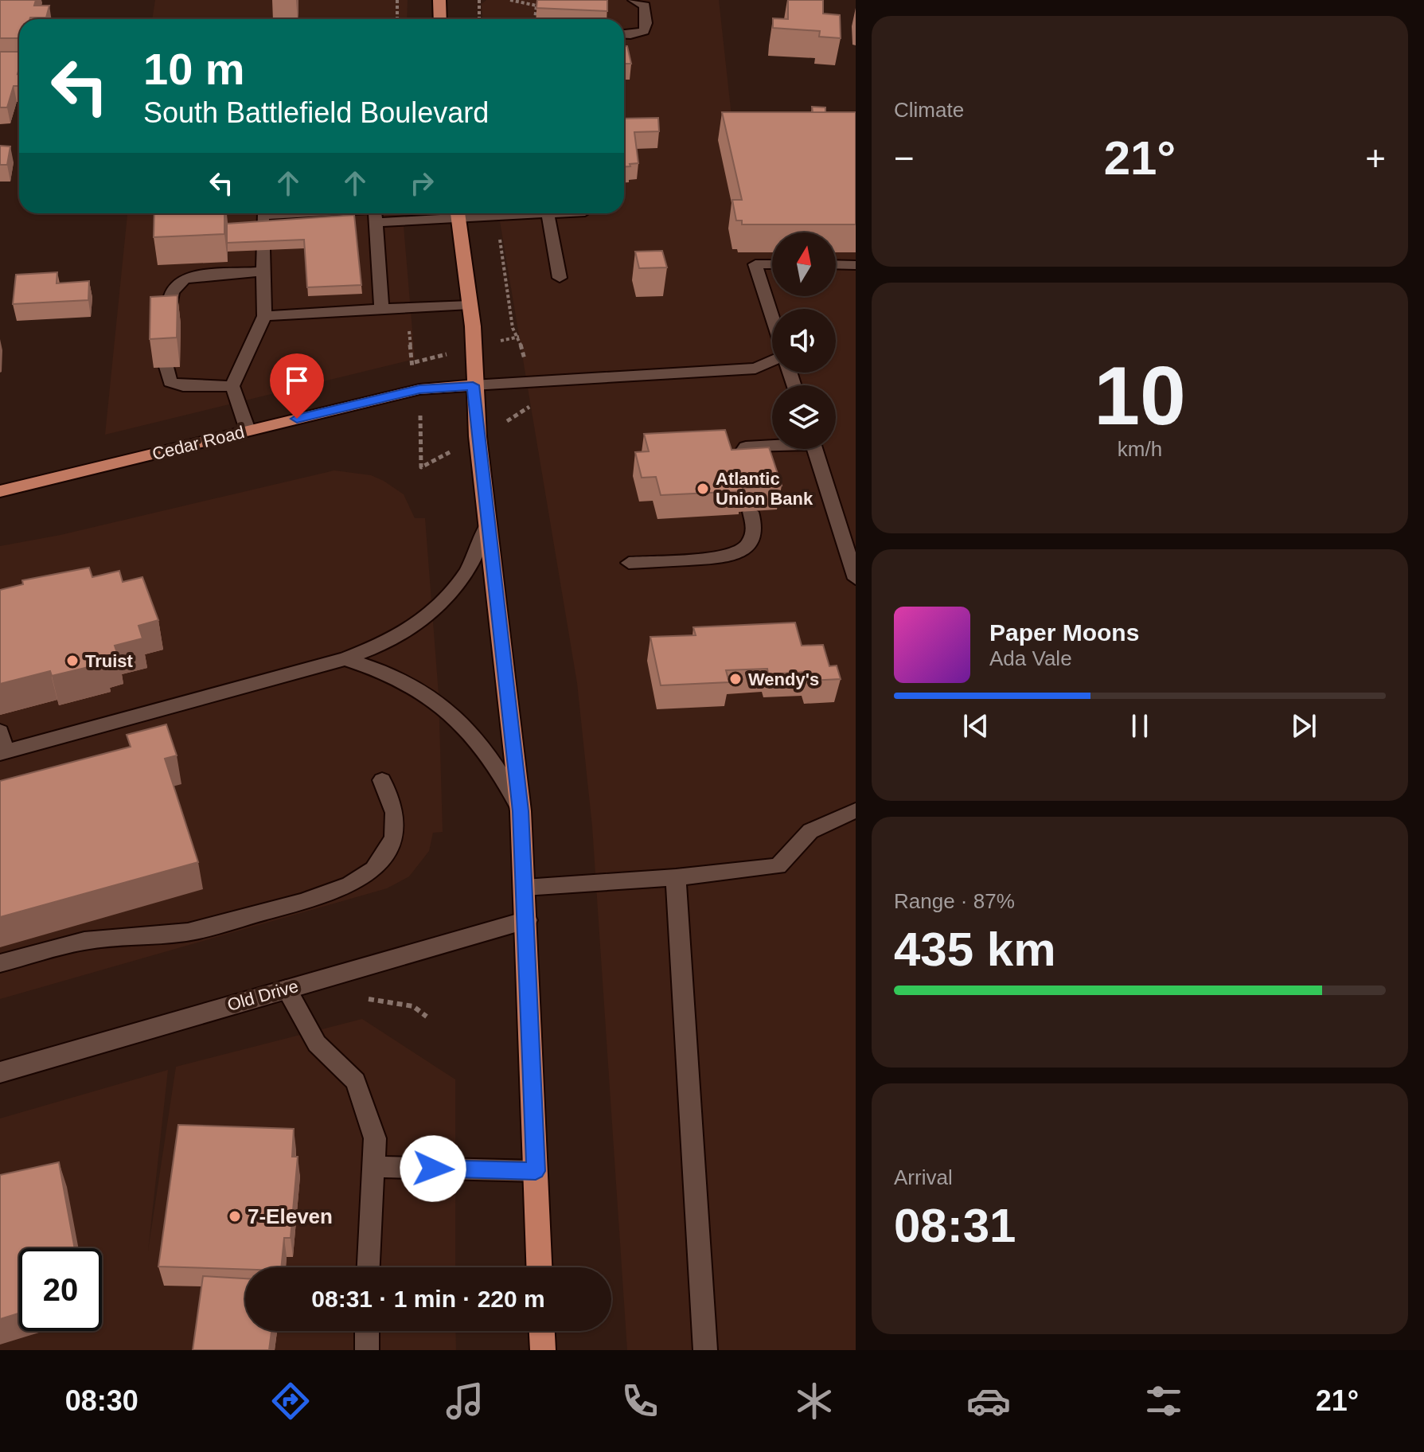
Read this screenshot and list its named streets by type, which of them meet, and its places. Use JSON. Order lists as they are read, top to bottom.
{
  "streets": {
    "main road": ["Cedar Road"],
    "street": ["Old Drive"]
  },
  "places": [
    "Atlantic Union Bank",
    "Truist",
    "Wendy's",
    "7-Eleven"
  ],
  "north": "top",
  "page": {
    "tile": [
      "Climate",
      ["10", "km/h"],
      ["Range · 87%", "435 km"],
      ["Arrival", "08:31"]
    ],
    "turn": ["10 m", "South Battlefield Boulevard"],
    "heat": ["−", "21°", "+"],
    "song": ["Paper Moons", "Ada Vale"],
    "limit": "20",
    "trip": "08:31 · 1 min · 220 m",
    "tabs": ["08:30", "21°"]
  }
}
